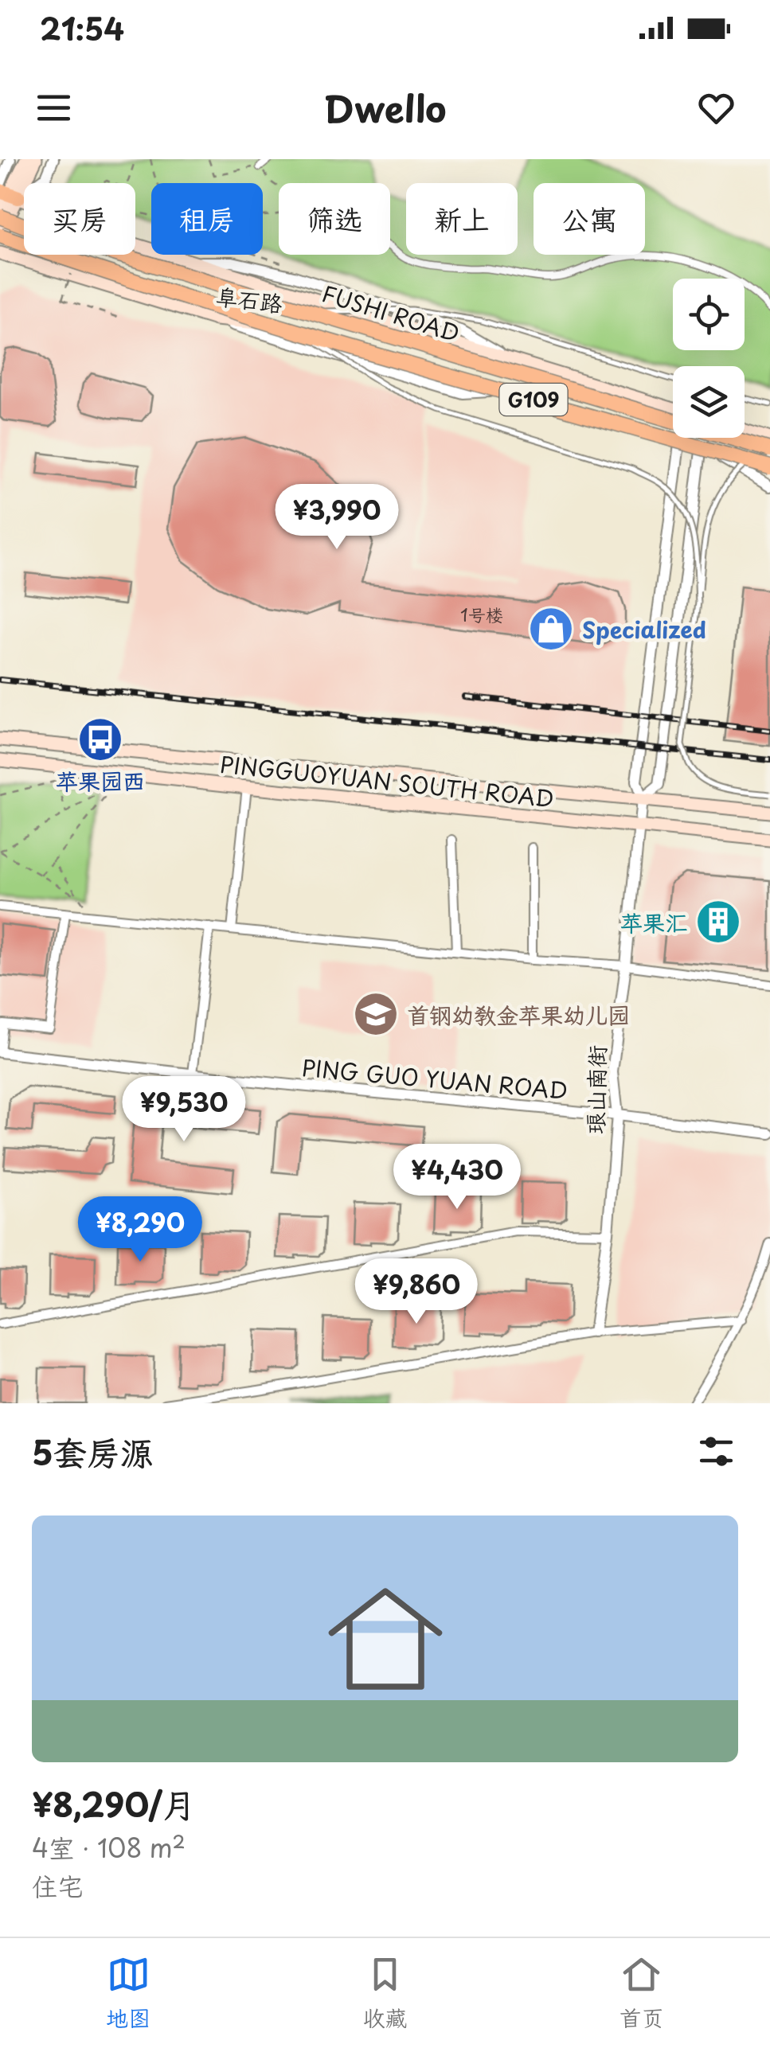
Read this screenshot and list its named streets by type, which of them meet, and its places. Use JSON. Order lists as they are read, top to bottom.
{
  "streets": {
    "highway": ["FUSHI ROAD", "G109"],
    "main road": ["阜石路", "PINGGUOYUAN SOUTH ROAD"],
    "street": ["PING GUO YUAN ROAD", "琅山南街"]
  },
  "crossings": [
    ["阜石路", "FUSHI ROAD"],
    ["PINGGUOYUAN SOUTH ROAD", "琅山南街"],
    ["PING GUO YUAN ROAD", "琅山南街"]
  ],
  "places": {
    "shop": ["Specialized"],
    "bus stop": ["苹果园西"],
    "building": ["苹果汇"],
    "school or university": ["首钢幼教金苹果幼儿园"]
  },
  "house_numbers": ["1号楼"],
  "page": {
    "status": "21:54",
    "header": "Dwello",
    "chip": [
      "买房",
      "租房",
      "筛选",
      "新上",
      "公寓"
    ],
    "price": [
      "¥3,990",
      "¥9,530",
      "¥4,430",
      "¥8,290",
      "¥9,860"
    ],
    "heading": "5套房源",
    "list": [
      {
        "name": "¥8,290/月",
        "note": "4室 · 108 m² · 住宅"
      }
    ],
    "tabs": ["地图", "收藏", "首页"]
  }
}
